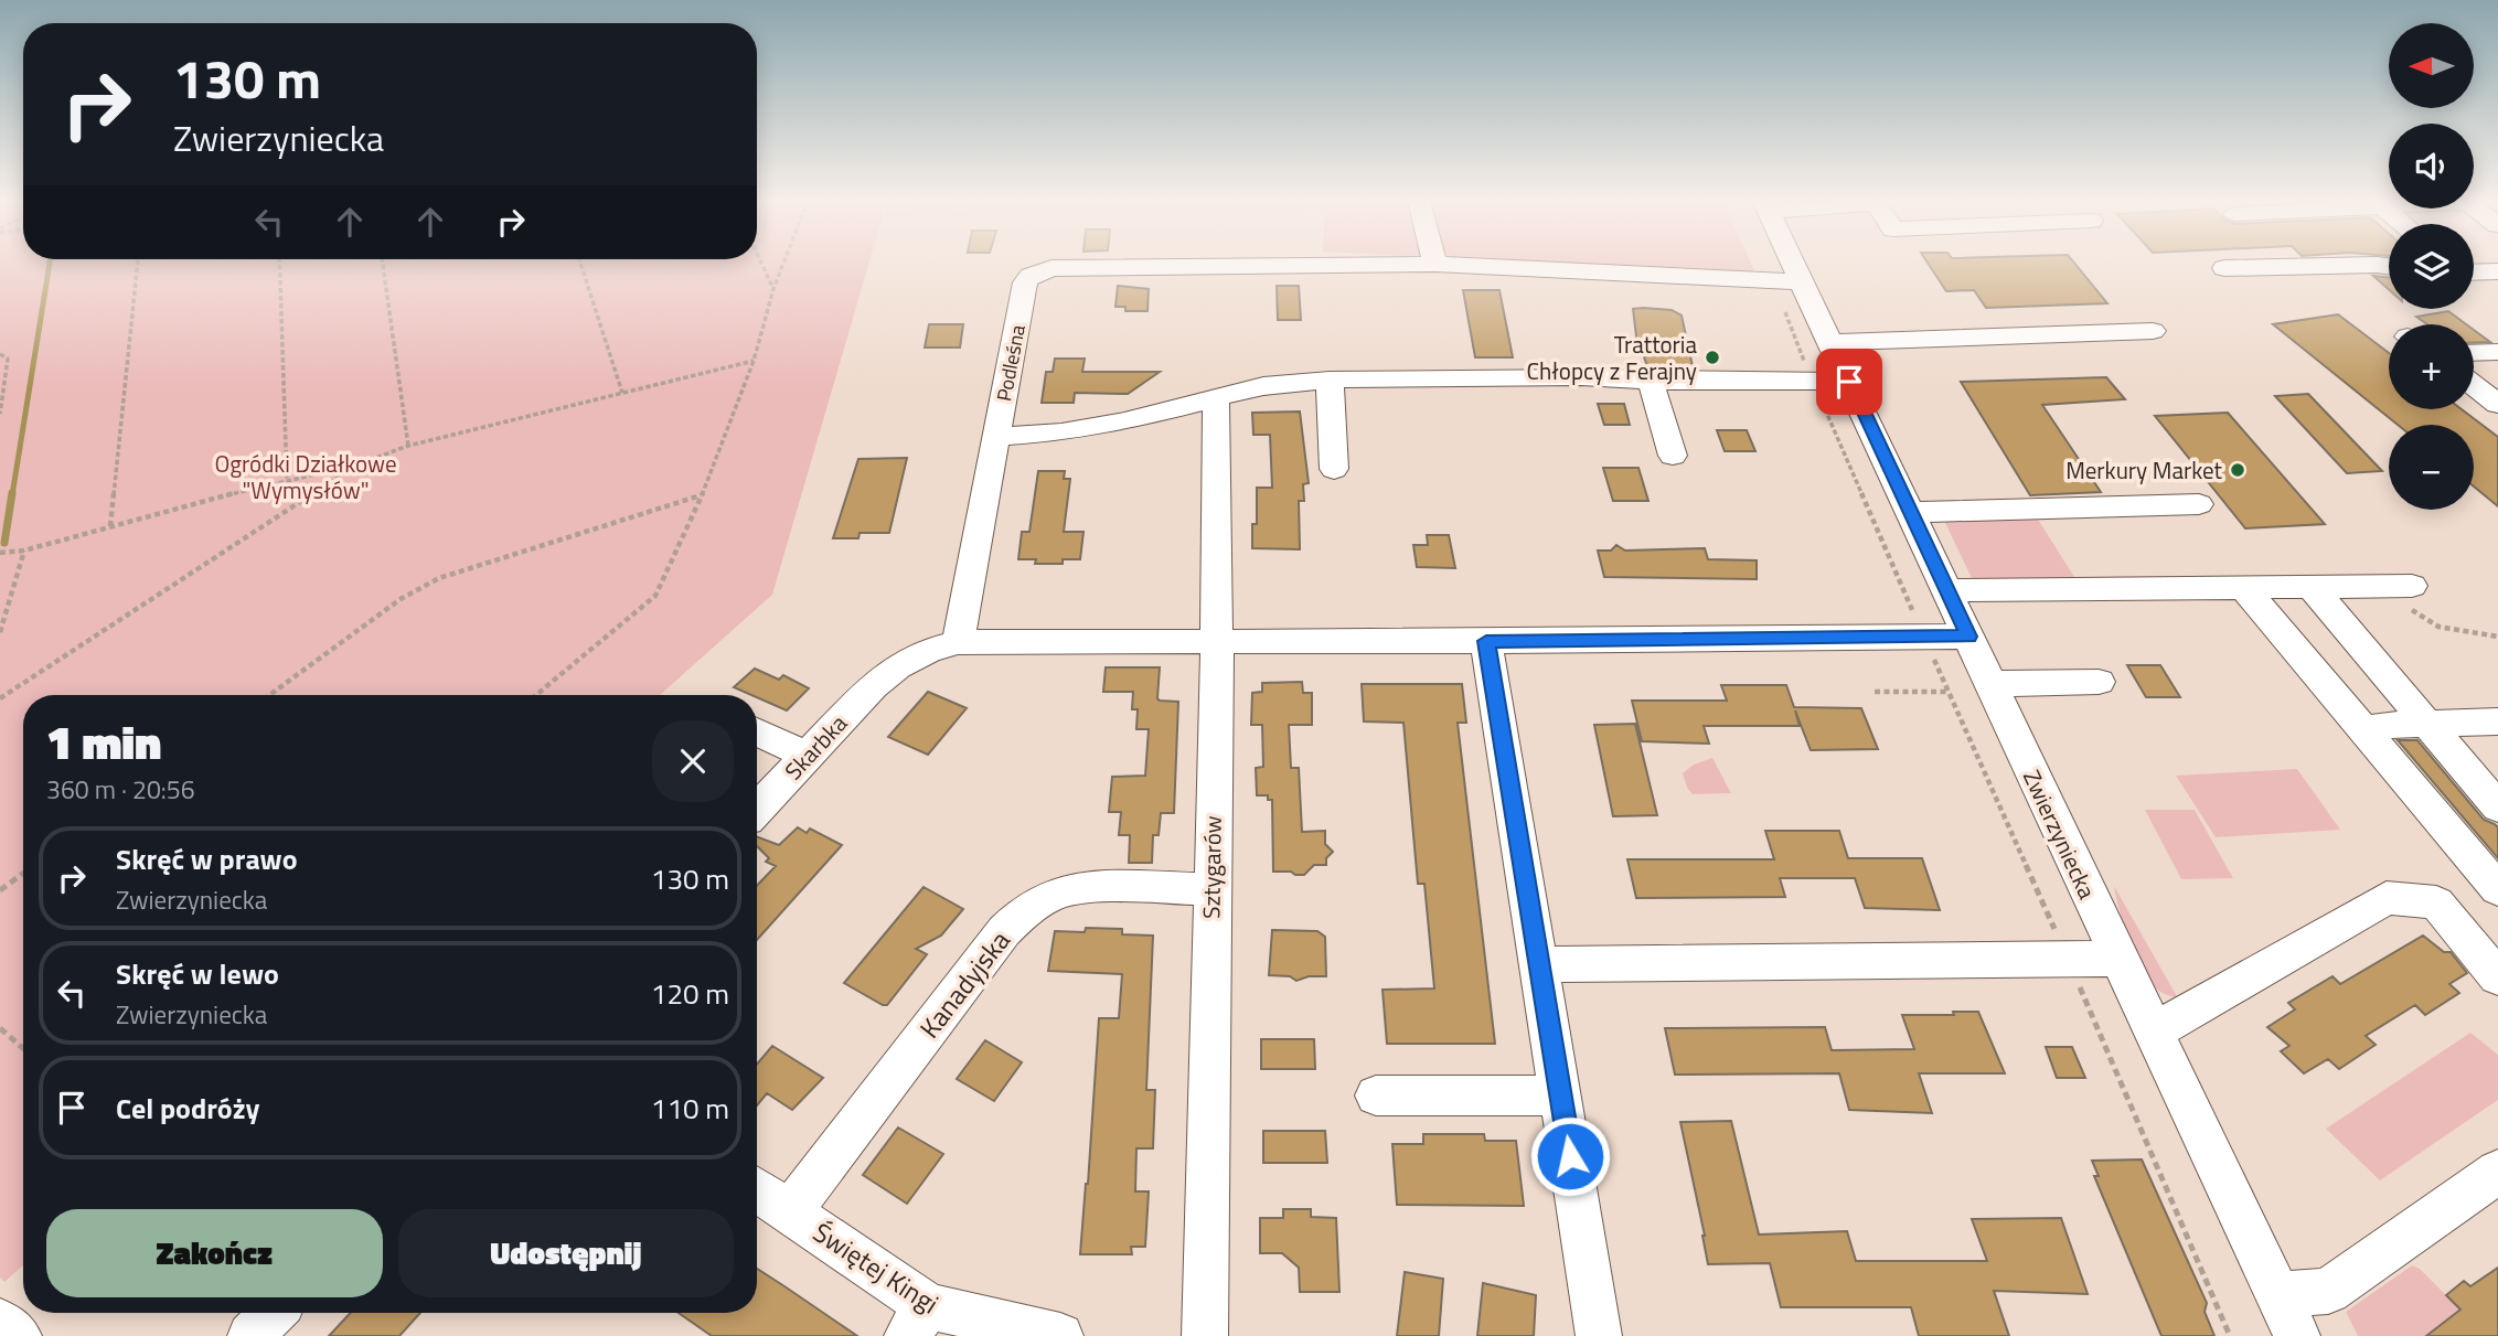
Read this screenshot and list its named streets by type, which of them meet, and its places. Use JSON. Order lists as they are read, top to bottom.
{
  "streets": {
    "street": [
      "Podleśna",
      "Skarbka",
      "Zwierzyniecka",
      "Sztygarów",
      "Kanadyjska",
      "Świętej Kingi"
    ]
  },
  "crossings": [
    ["Podleśna", "Skarbka"],
    ["Podleśna", "Zwierzyniecka"],
    ["Skarbka", "Sztygarów"],
    ["Sztygarów", "Kanadyjska"],
    ["Kanadyjska", "Świętej Kingi"]
  ],
  "parks": ["Ogródki Działkowe \"Wymysłów\""],
  "places": ["Trattoria Chłopcy z Ferajny", "Merkury Market"],
  "north": "left",
  "page": {
    "map_buttons": ["+", "−"],
    "turn": ["130 m", "Zwierzyniecka"],
    "heading": ["1 min", "360 m · 20:56"],
    "list": [
      {
        "name": "Skręć w prawo",
        "note": "Zwierzyniecka",
        "value": "130 m"
      },
      {
        "name": "Skręć w lewo",
        "note": "Zwierzyniecka",
        "value": "120 m"
      },
      {
        "name": "Cel podróży",
        "value": "110 m"
      }
    ],
    "buttons": ["Zakończ", "Udostępnij"]
  }
}
